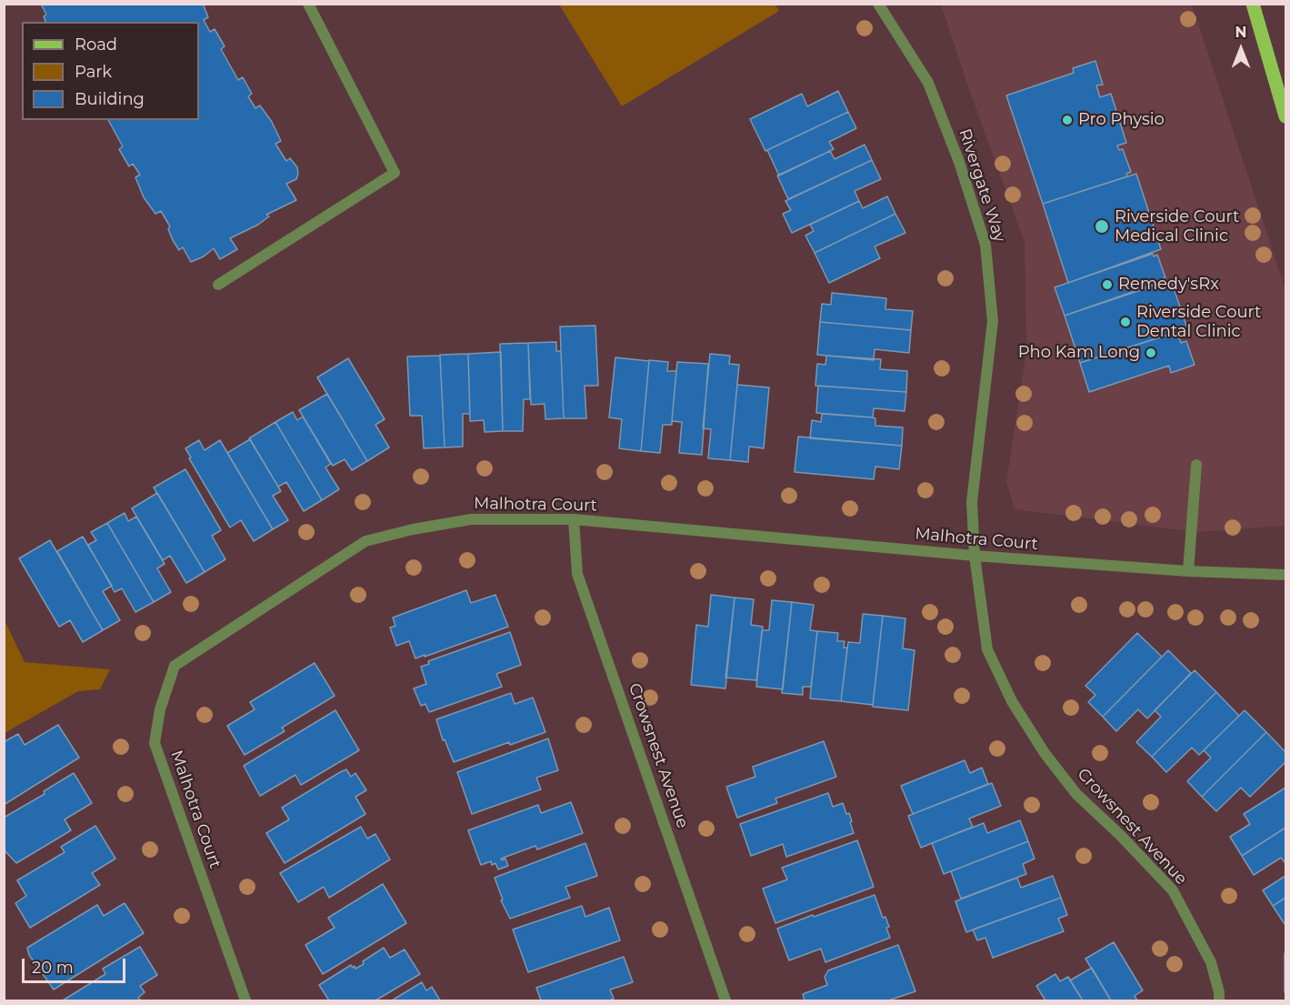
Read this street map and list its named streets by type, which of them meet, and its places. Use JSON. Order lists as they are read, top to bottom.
{
  "streets": {
    "street": ["Rivergate Way", "Malhotra Court", "Crowsnest Avenue"]
  },
  "crossings": [
    ["Rivergate Way", "Malhotra Court"],
    ["Rivergate Way", "Crowsnest Avenue"],
    ["Malhotra Court", "Crowsnest Avenue"]
  ],
  "places": [
    "Pro Physio",
    "Riverside Court Medical Clinic",
    "Remedy'sRx",
    "Riverside Court Dental Clinic",
    "Pho Kam Long"
  ],
  "legend": ["Road", "Park", "Building"],
  "scale_bar": "20 m",
  "north": "top"
}
